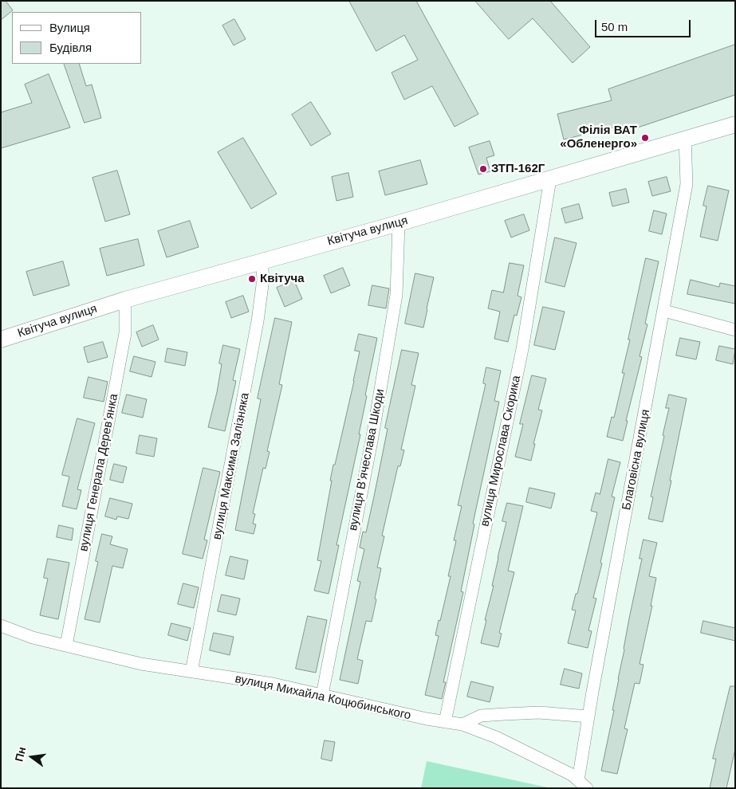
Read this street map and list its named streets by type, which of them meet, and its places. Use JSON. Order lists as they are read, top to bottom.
{
  "streets": {
    "street": [
      "Квітуча вулиця",
      "вулиця Мирослава Скорика",
      "вулиця Вʼячеслава Шкоди",
      "Благовісна вулиця",
      "вулиця Максима Залізняка",
      "вулиця Генерала Деревʼянка",
      "вулиця Михайла Коцюбинського"
    ]
  },
  "crossings": [
    ["Квітуча вулиця", "вулиця Мирослава Скорика"],
    ["Квітуча вулиця", "вулиця Вʼячеслава Шкоди"],
    ["Квітуча вулиця", "Благовісна вулиця"],
    ["Квітуча вулиця", "вулиця Максима Залізняка"],
    ["Квітуча вулиця", "вулиця Генерала Деревʼянка"],
    ["вулиця Мирослава Скорика", "вулиця Михайла Коцюбинського"],
    ["вулиця Вʼячеслава Шкоди", "вулиця Михайла Коцюбинського"],
    ["Благовісна вулиця", "вулиця Михайла Коцюбинського"],
    ["вулиця Максима Залізняка", "вулиця Михайла Коцюбинського"],
    ["вулиця Генерала Деревʼянка", "вулиця Михайла Коцюбинського"]
  ],
  "places": ["Філія ВАТ «Обленерго»", "ЗТП-162Г", "Квітуча"],
  "legend": ["Вулиця", "Будівля"],
  "scale_bar": "50 m",
  "north": "left"
}
